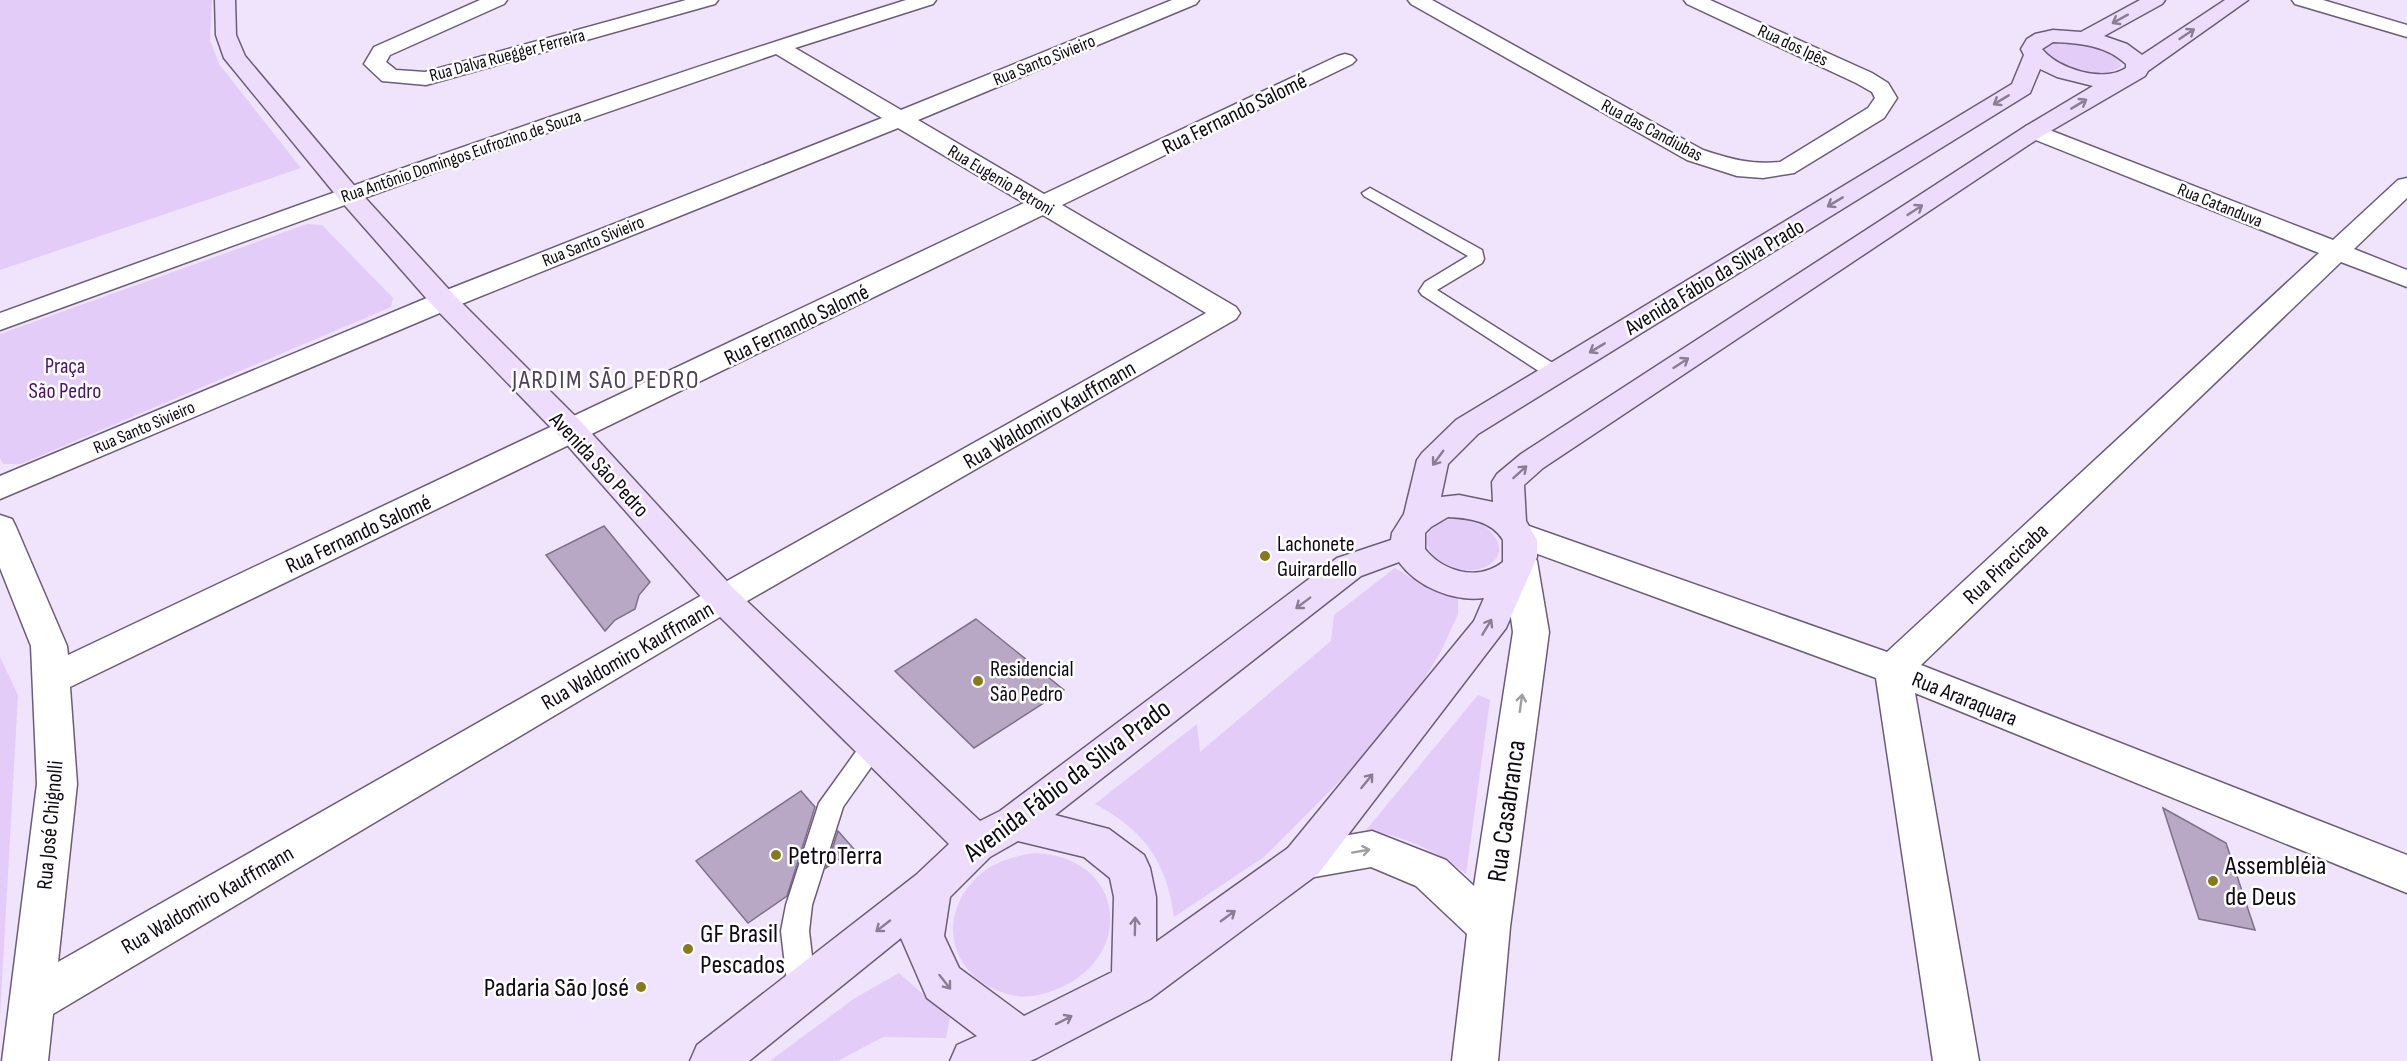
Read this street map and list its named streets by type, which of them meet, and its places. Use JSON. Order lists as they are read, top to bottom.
{
  "streets": {
    "main road": ["Avenida Fábio da Silva Prado", "Avenida São Pedro"],
    "street": [
      "Rua dos Ipês",
      "Rua Dalva Ruegger Ferreira",
      "Rua Santo Sivieiro",
      "Rua Fernando Salomé",
      "Rua das Candiubas",
      "Rua Antônio Domingos Eufrozino de Souza",
      "Rua Eugenio Petroni",
      "Rua Catanduva",
      "Rua Waldomiro Kauffmann",
      "Rua Piracicaba",
      "Rua Araraquara",
      "Rua Casabranca",
      "Rua José Chignolli"
    ]
  },
  "crossings": [
    ["Rua dos Ipês", "Rua das Candiubas"],
    ["Rua Santo Sivieiro", "Rua Eugenio Petroni"],
    ["Rua Santo Sivieiro", "Avenida São Pedro"],
    ["Rua Fernando Salomé", "Rua Eugenio Petroni"],
    ["Rua Fernando Salomé", "Avenida São Pedro"],
    ["Rua Fernando Salomé", "Rua José Chignolli"],
    ["Rua Antônio Domingos Eufrozino de Souza", "Rua Eugenio Petroni"],
    ["Rua Antônio Domingos Eufrozino de Souza", "Avenida São Pedro"],
    ["Rua Eugenio Petroni", "Rua Waldomiro Kauffmann"],
    ["Rua Catanduva", "Rua Piracicaba"],
    ["Avenida Fábio da Silva Prado", "Avenida São Pedro"],
    ["Avenida Fábio da Silva Prado", "Rua Araraquara"],
    ["Avenida Fábio da Silva Prado", "Rua Casabranca"],
    ["Rua Waldomiro Kauffmann", "Avenida São Pedro"],
    ["Rua Waldomiro Kauffmann", "Rua José Chignolli"],
    ["Rua Piracicaba", "Rua Araraquara"],
    ["Rua Araraquara", "Rua Casabranca"]
  ],
  "one_way": ["Rua Casabranca"],
  "districts": ["JARDIM SÃO PEDRO"],
  "parks": ["Praça São Pedro"],
  "places": [
    "Lachonete Guirardello",
    "Residencial São Pedro",
    "PetroTerra",
    "Assembléia de Deus",
    "GF Brasil Pescados",
    "Padaria São José"
  ]
}
